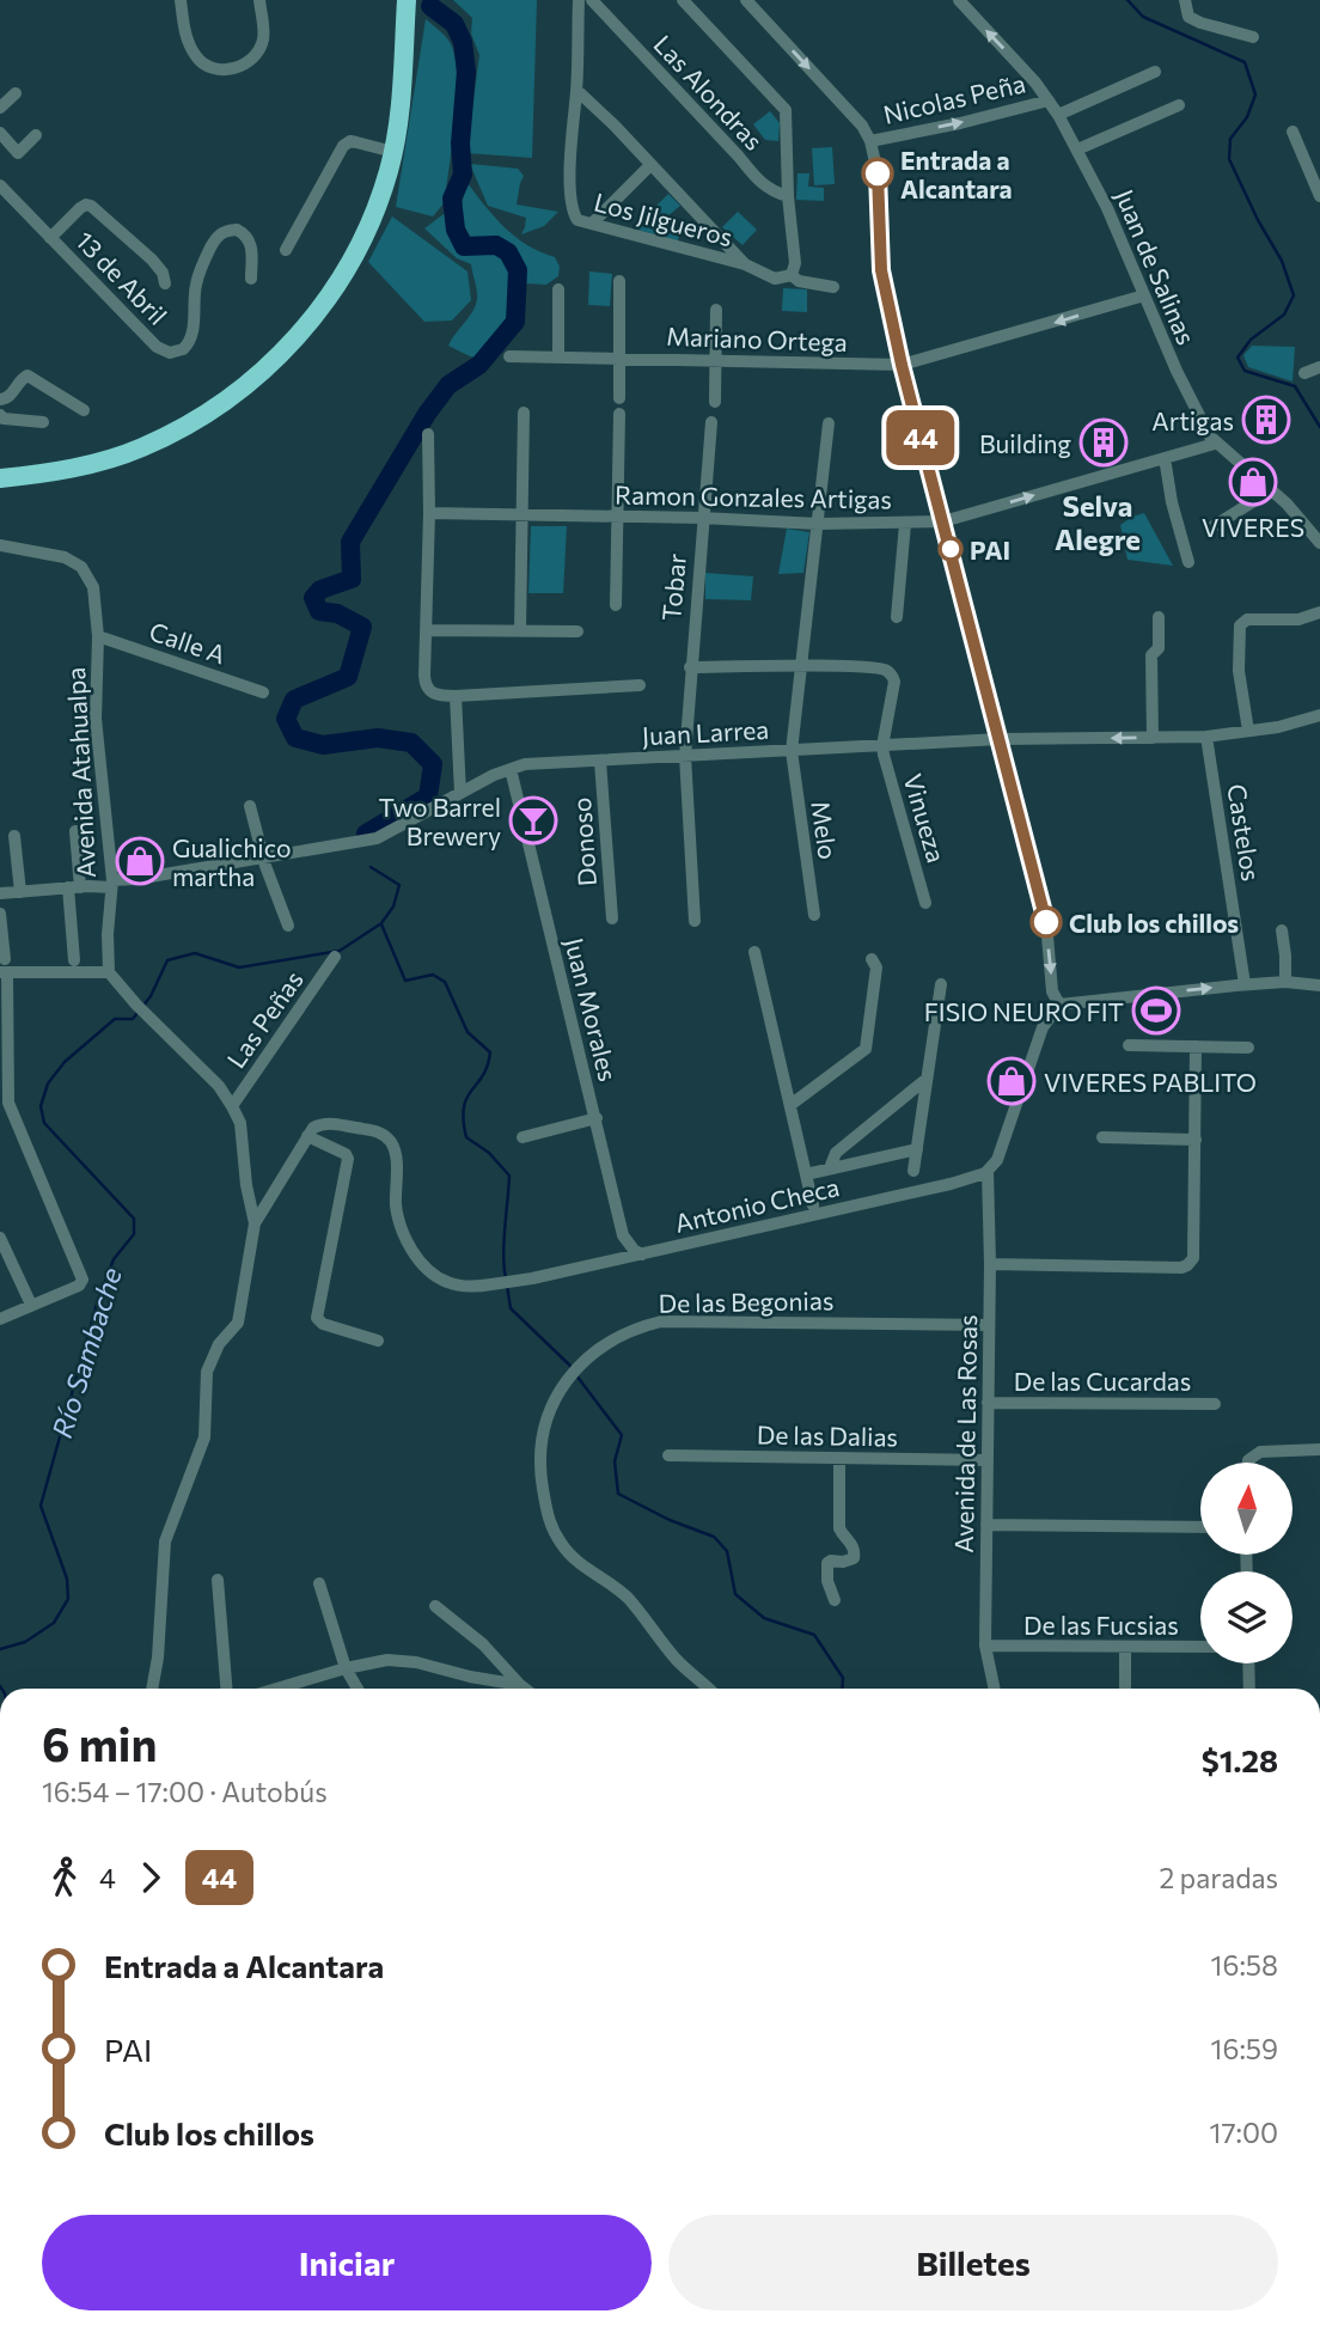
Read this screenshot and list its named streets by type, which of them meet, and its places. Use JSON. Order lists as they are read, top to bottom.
{
  "streets": {
    "street": [
      "Las Alondras",
      "Nicolas Peña",
      "Los Jilgueros",
      "Juan de Salinas",
      "13 de Abril",
      "Mariano Ortega",
      "Ramon Gonzales Artigas",
      "Tobar",
      "Calle A",
      "Juan Larrea",
      "Avenida Atahualpa",
      "Vinueza",
      "Melo",
      "Castelos",
      "Donoso",
      "Juan Morales",
      "Las Peñas",
      "Antonio Checa",
      "De las Begonias",
      "De las Cucardas",
      "Avenida de Las Rosas",
      "De las Dalias",
      "De las Fucsias"
    ]
  },
  "crossings": [
    ["Nicolas Peña", "Juan de Salinas"],
    ["Juan de Salinas", "Mariano Ortega"],
    ["Juan de Salinas", "Ramon Gonzales Artigas"],
    ["Ramon Gonzales Artigas", "Tobar"],
    ["Ramon Gonzales Artigas", "Melo"],
    ["Tobar", "Juan Larrea"],
    ["Calle A", "Avenida Atahualpa"],
    ["Juan Larrea", "Avenida Atahualpa"],
    ["Juan Larrea", "Vinueza"],
    ["Juan Larrea", "Melo"],
    ["Juan Larrea", "Castelos"],
    ["Juan Larrea", "Donoso"],
    ["Juan Larrea", "Juan Morales"],
    ["Juan Morales", "Antonio Checa"],
    ["Antonio Checa", "Avenida de Las Rosas"],
    ["De las Begonias", "Avenida de Las Rosas"],
    ["De las Cucardas", "Avenida de Las Rosas"],
    ["Avenida de Las Rosas", "De las Dalias"],
    ["Avenida de Las Rosas", "De las Fucsias"]
  ],
  "one_way": ["Nicolas Peña", "Mariano Ortega", "Ramon Gonzales Artigas"],
  "districts": ["Selva Alegre"],
  "water": ["Río Sambache"],
  "places": {
    "other": ["Entrada a Alcantara", "PAI", "Club los chillos"],
    "building": ["Artigas", "Building"],
    "shop": ["VIVERES", "Gualichico martha", "VIVERES PABLITO"],
    "bar": ["Two Barrel Brewery"],
    "sports": ["FISIO NEURO FIT"]
  },
  "lines": ["bus line 44"],
  "north": "top",
  "page": {
    "on_map": "44",
    "heading": ["6 min", "16:54 – 17:00 · Autobús", "$1.28"],
    "legs": ["4", "44", "2 paradas"],
    "list": [
      {
        "name": "Entrada a Alcantara",
        "value": "16:58"
      },
      {
        "name": "PAI",
        "value": "16:59"
      },
      {
        "name": "Club los chillos",
        "value": "17:00"
      }
    ],
    "buttons": ["Iniciar", "Billetes"]
  }
}
